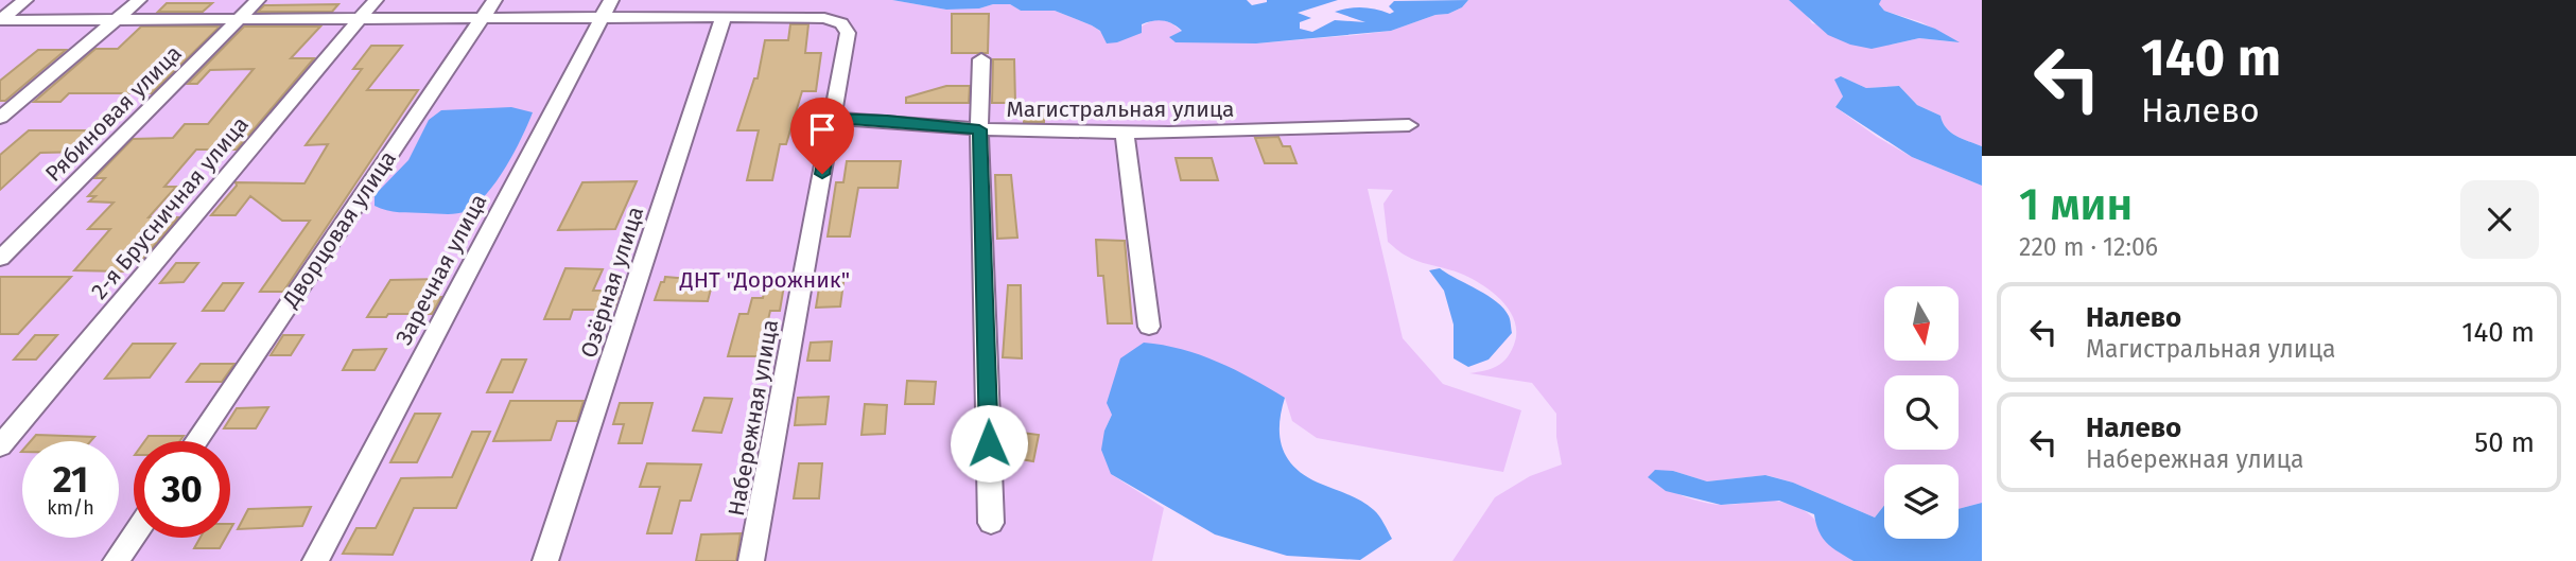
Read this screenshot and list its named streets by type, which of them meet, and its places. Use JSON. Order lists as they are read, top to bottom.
{
  "streets": {
    "street": [
      "Магистральная улица",
      "Рябиновая улица",
      "2-я Брусничная улица",
      "Дворцовая улица",
      "Заречная улица",
      "Озёрная улица",
      "Набережная улица"
    ]
  },
  "crossings": [
    ["Магистральная улица", "Набережная улица"],
    ["Озёрная улица", "Набережная улица"]
  ],
  "parks": ["ДНТ \"Дорожник\""],
  "north": "bottom",
  "page": {
    "turn": ["140 m", "Налево"],
    "heading": ["1 мин", "220 m · 12:06"],
    "list": [
      {
        "name": "Налево",
        "note": "Магистральная улица",
        "value": "140 m"
      },
      {
        "name": "Налево",
        "note": "Набережная улица",
        "value": "50 m"
      }
    ],
    "speed": "21 km/h",
    "limit": "30"
  }
}
